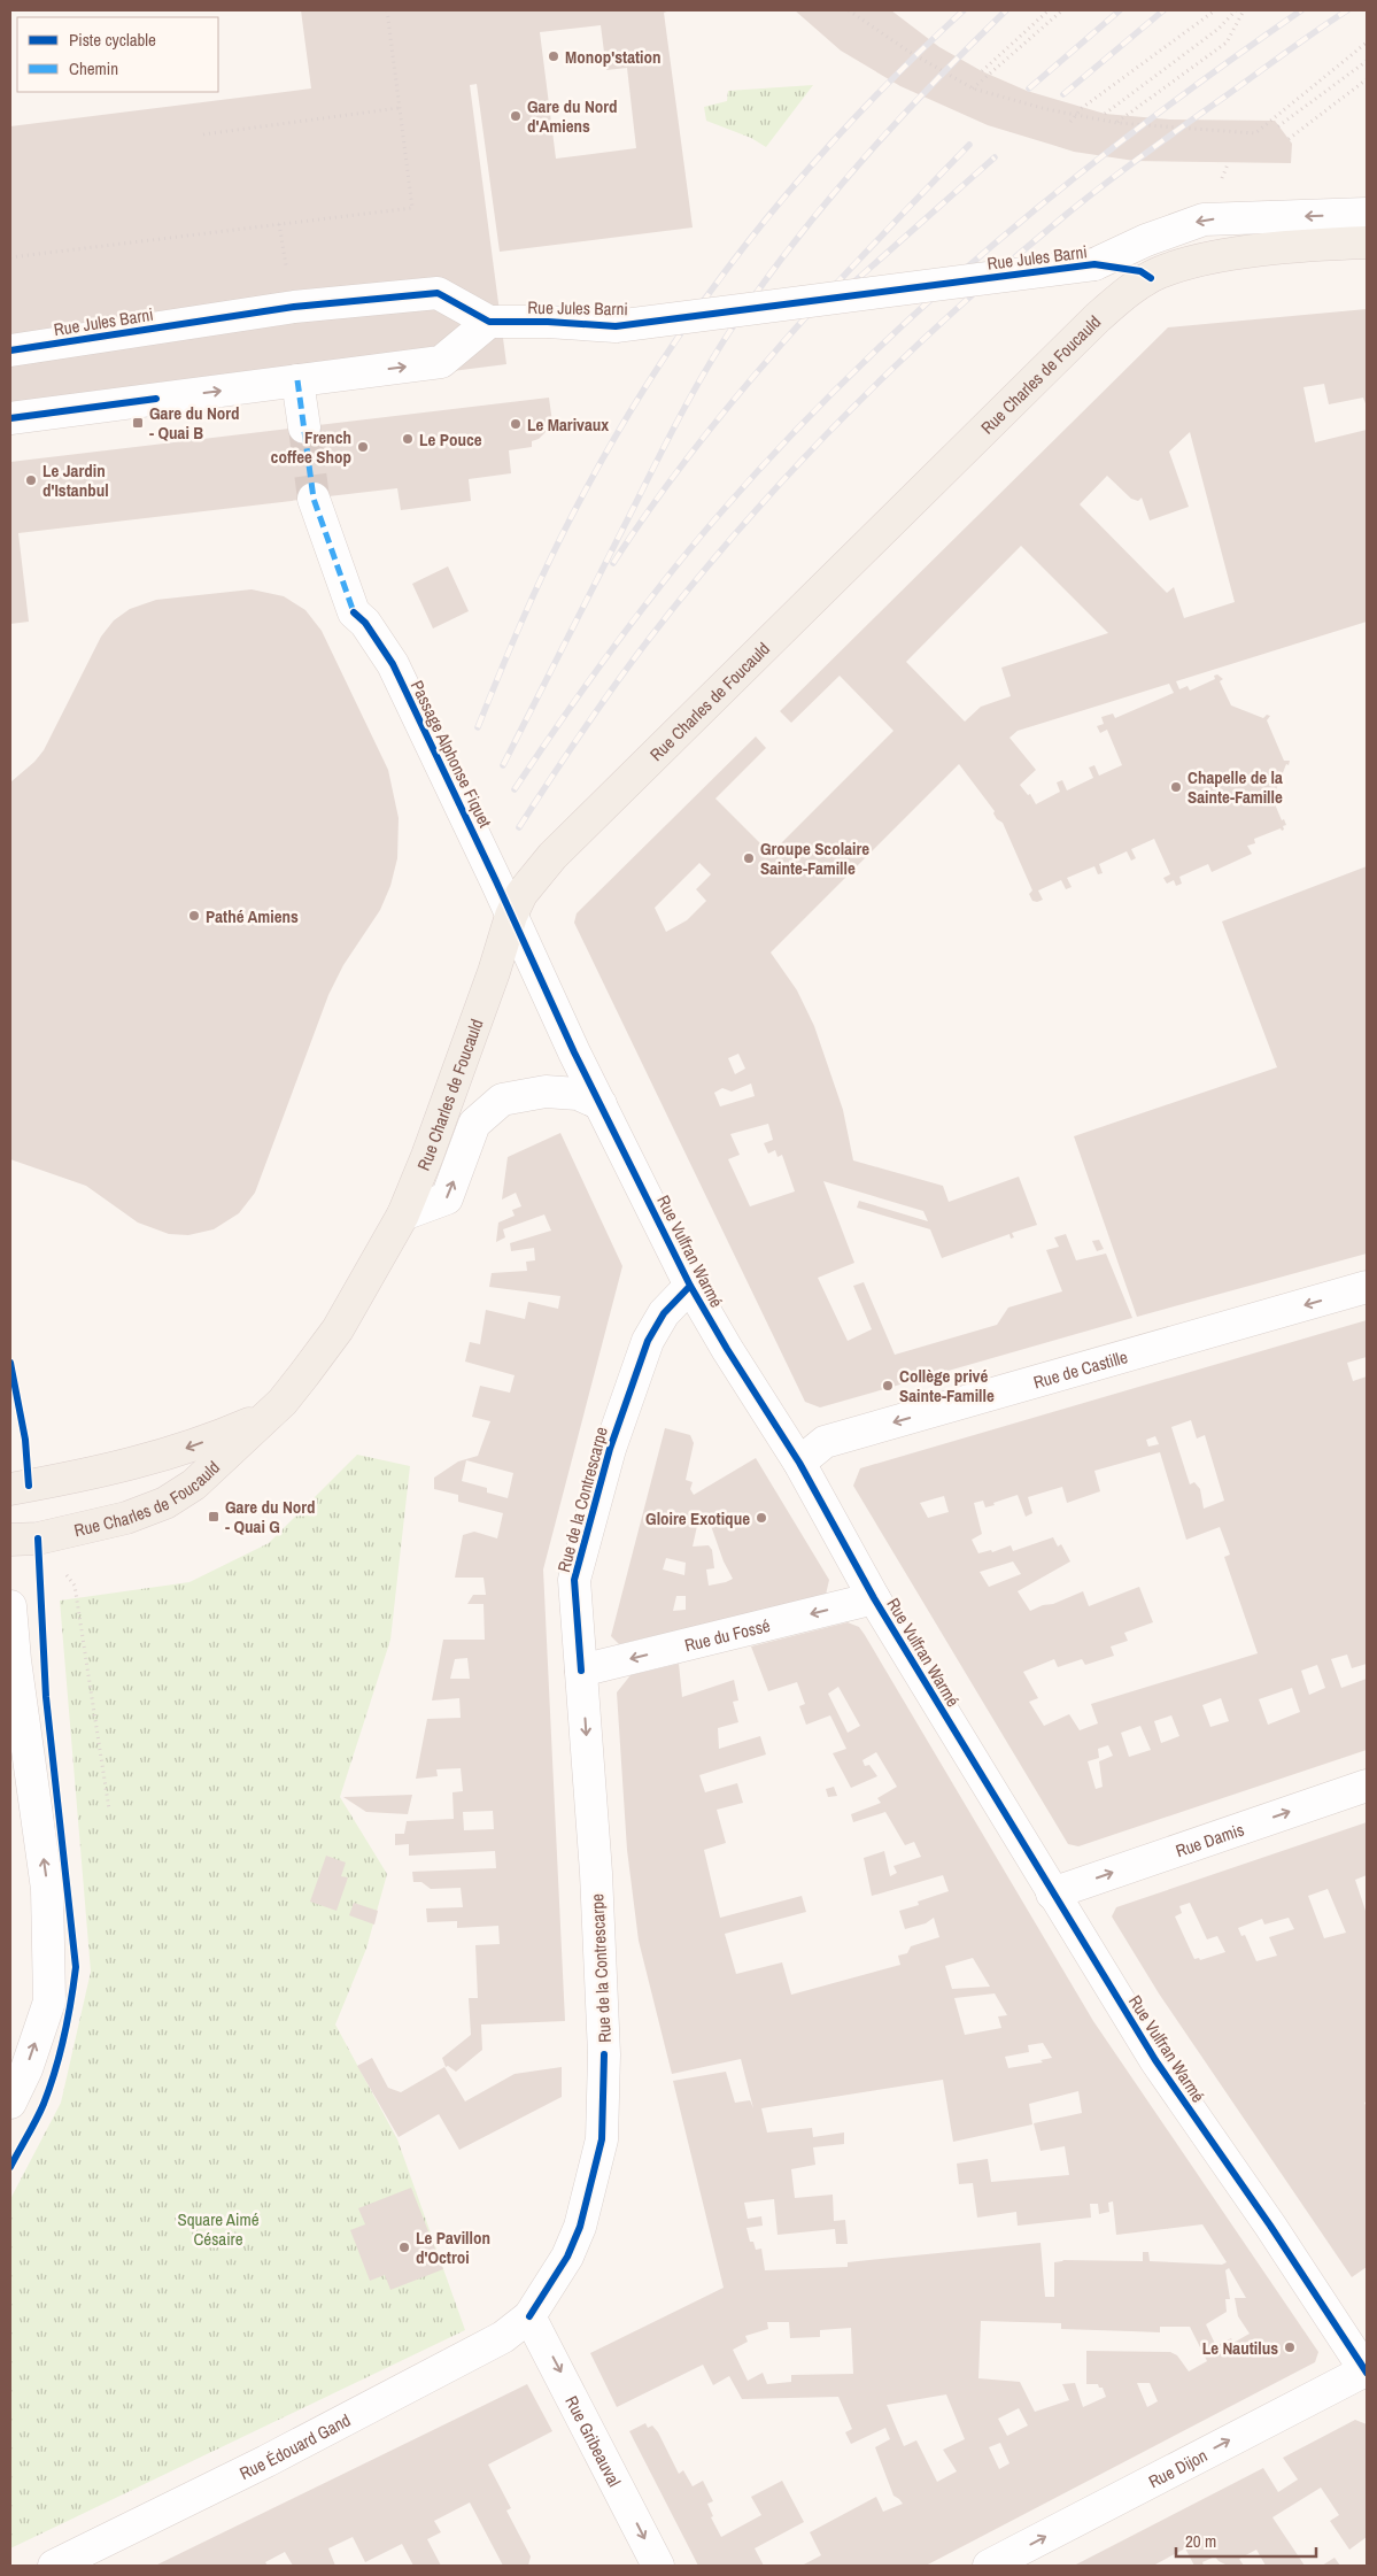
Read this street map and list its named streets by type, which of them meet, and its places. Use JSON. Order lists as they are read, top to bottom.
{
  "streets": {
    "main road": ["Rue Charles de Foucauld"],
    "street": [
      "Rue Jules Barni",
      "Passage Alphonse Fiquet",
      "Rue Vulfran Warmé",
      "Rue de Castille",
      "Rue de la Contrescarpe",
      "Rue du Fossé",
      "Rue Damis",
      "Rue Gribeauval",
      "Rue Édouard Gand",
      "Rue Dijon"
    ]
  },
  "crossings": [
    ["Rue Jules Barni", "Rue Charles de Foucauld"],
    ["Rue Charles de Foucauld", "Passage Alphonse Fiquet"],
    ["Rue Charles de Foucauld", "Rue Vulfran Warmé"],
    ["Passage Alphonse Fiquet", "Rue Vulfran Warmé"],
    ["Rue Vulfran Warmé", "Rue de Castille"],
    ["Rue Vulfran Warmé", "Rue de la Contrescarpe"],
    ["Rue Vulfran Warmé", "Rue du Fossé"],
    ["Rue Vulfran Warmé", "Rue Damis"],
    ["Rue Vulfran Warmé", "Rue Dijon"],
    ["Rue de la Contrescarpe", "Rue du Fossé"],
    ["Rue de la Contrescarpe", "Rue Gribeauval"],
    ["Rue de la Contrescarpe", "Rue Édouard Gand"],
    ["Rue Gribeauval", "Rue Édouard Gand"]
  ],
  "one_way": [
    "Rue de Castille",
    "Rue de la Contrescarpe",
    "Rue du Fossé",
    "Rue Damis",
    "Rue Gribeauval",
    "Rue Dijon"
  ],
  "parks": ["Square Aimé Césaire"],
  "places": {
    "other": [
      "Monop'station",
      "Gare du Nord d'Amiens",
      "Le Marivaux",
      "Le Pouce",
      "French coffee Shop",
      "Le Jardin d'Istanbul",
      "Chapelle de la Sainte-Famille",
      "Groupe Scolaire Sainte-Famille",
      "Pathé Amiens",
      "Collège privé Sainte-Famille",
      "Gloire Exotique",
      "Le Pavillon d'Octroi",
      "Le Nautilus"
    ],
    "transit": ["Gare du Nord - Quai B", "Gare du Nord - Quai G"]
  },
  "legend": ["Piste cyclable", "Chemin"],
  "scale_bar": "20 m"
}
